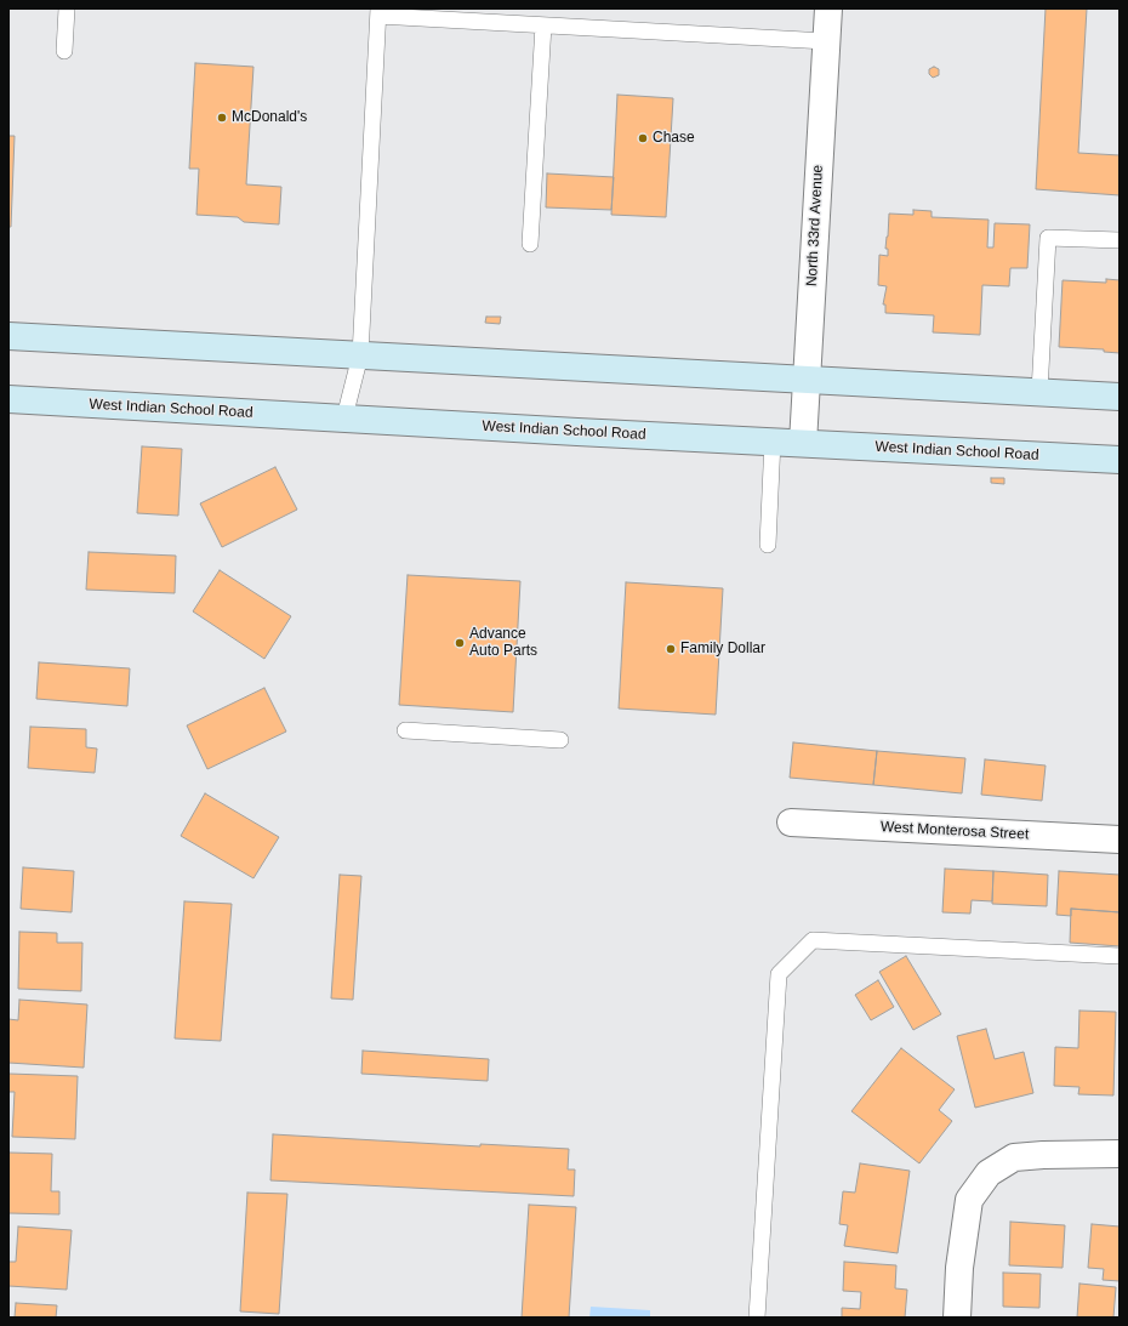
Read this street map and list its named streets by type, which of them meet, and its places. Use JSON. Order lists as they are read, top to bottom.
{
  "streets": {
    "main road": ["West Indian School Road"],
    "street": ["North 33rd Avenue", "West Monterosa Street"]
  },
  "crossings": [
    ["North 33rd Avenue", "West Indian School Road"]
  ],
  "places": [
    "McDonald's",
    "Chase",
    "Advance Auto Parts",
    "Family Dollar"
  ]
}
